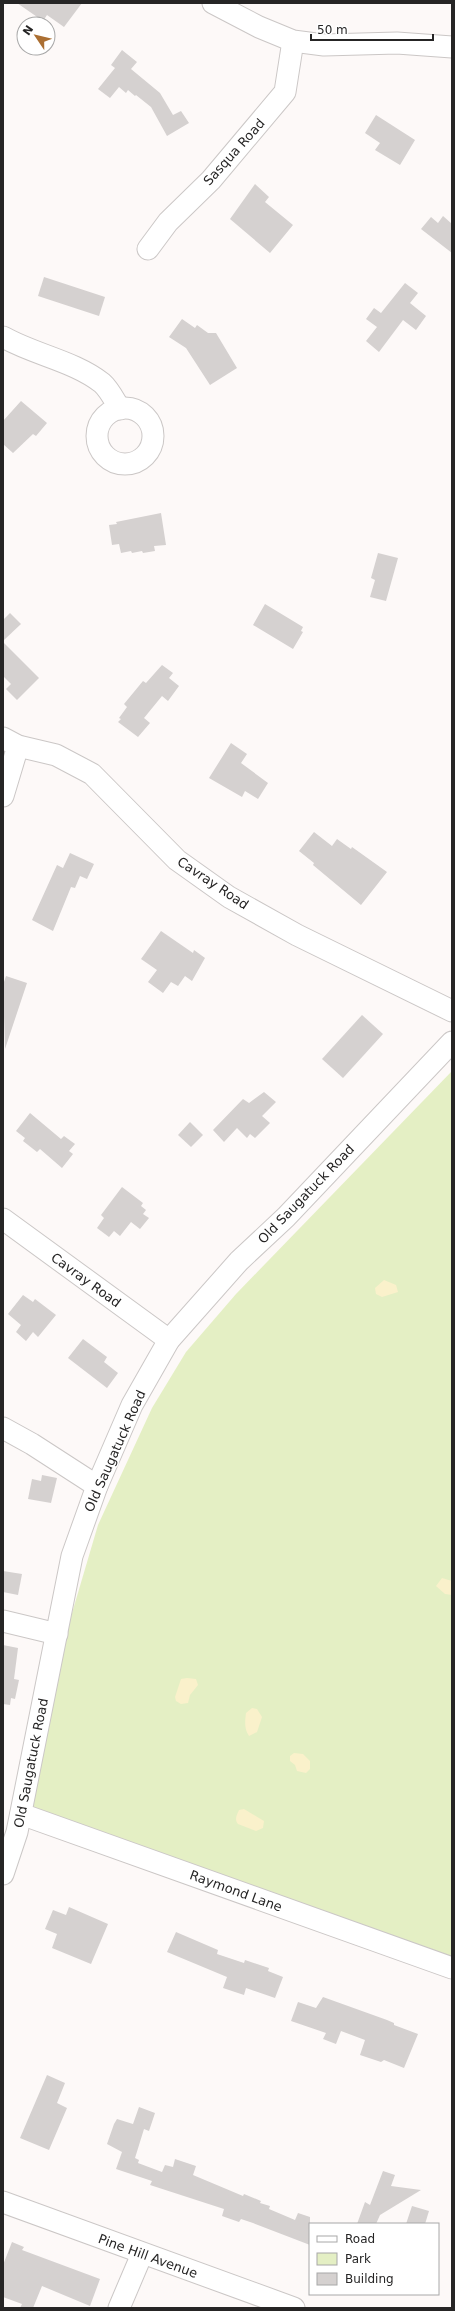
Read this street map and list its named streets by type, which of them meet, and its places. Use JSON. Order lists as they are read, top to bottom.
{
  "streets": {
    "street": [
      "Sasqua Road",
      "Cavray Road",
      "Old Saugatuck Road",
      "Raymond Lane",
      "Pine Hill Avenue"
    ]
  },
  "crossings": [
    ["Cavray Road", "Old Saugatuck Road"],
    ["Old Saugatuck Road", "Raymond Lane"]
  ],
  "legend": ["Road", "Park", "Building"],
  "scale_bar": "50 m",
  "north": "top left"
}
